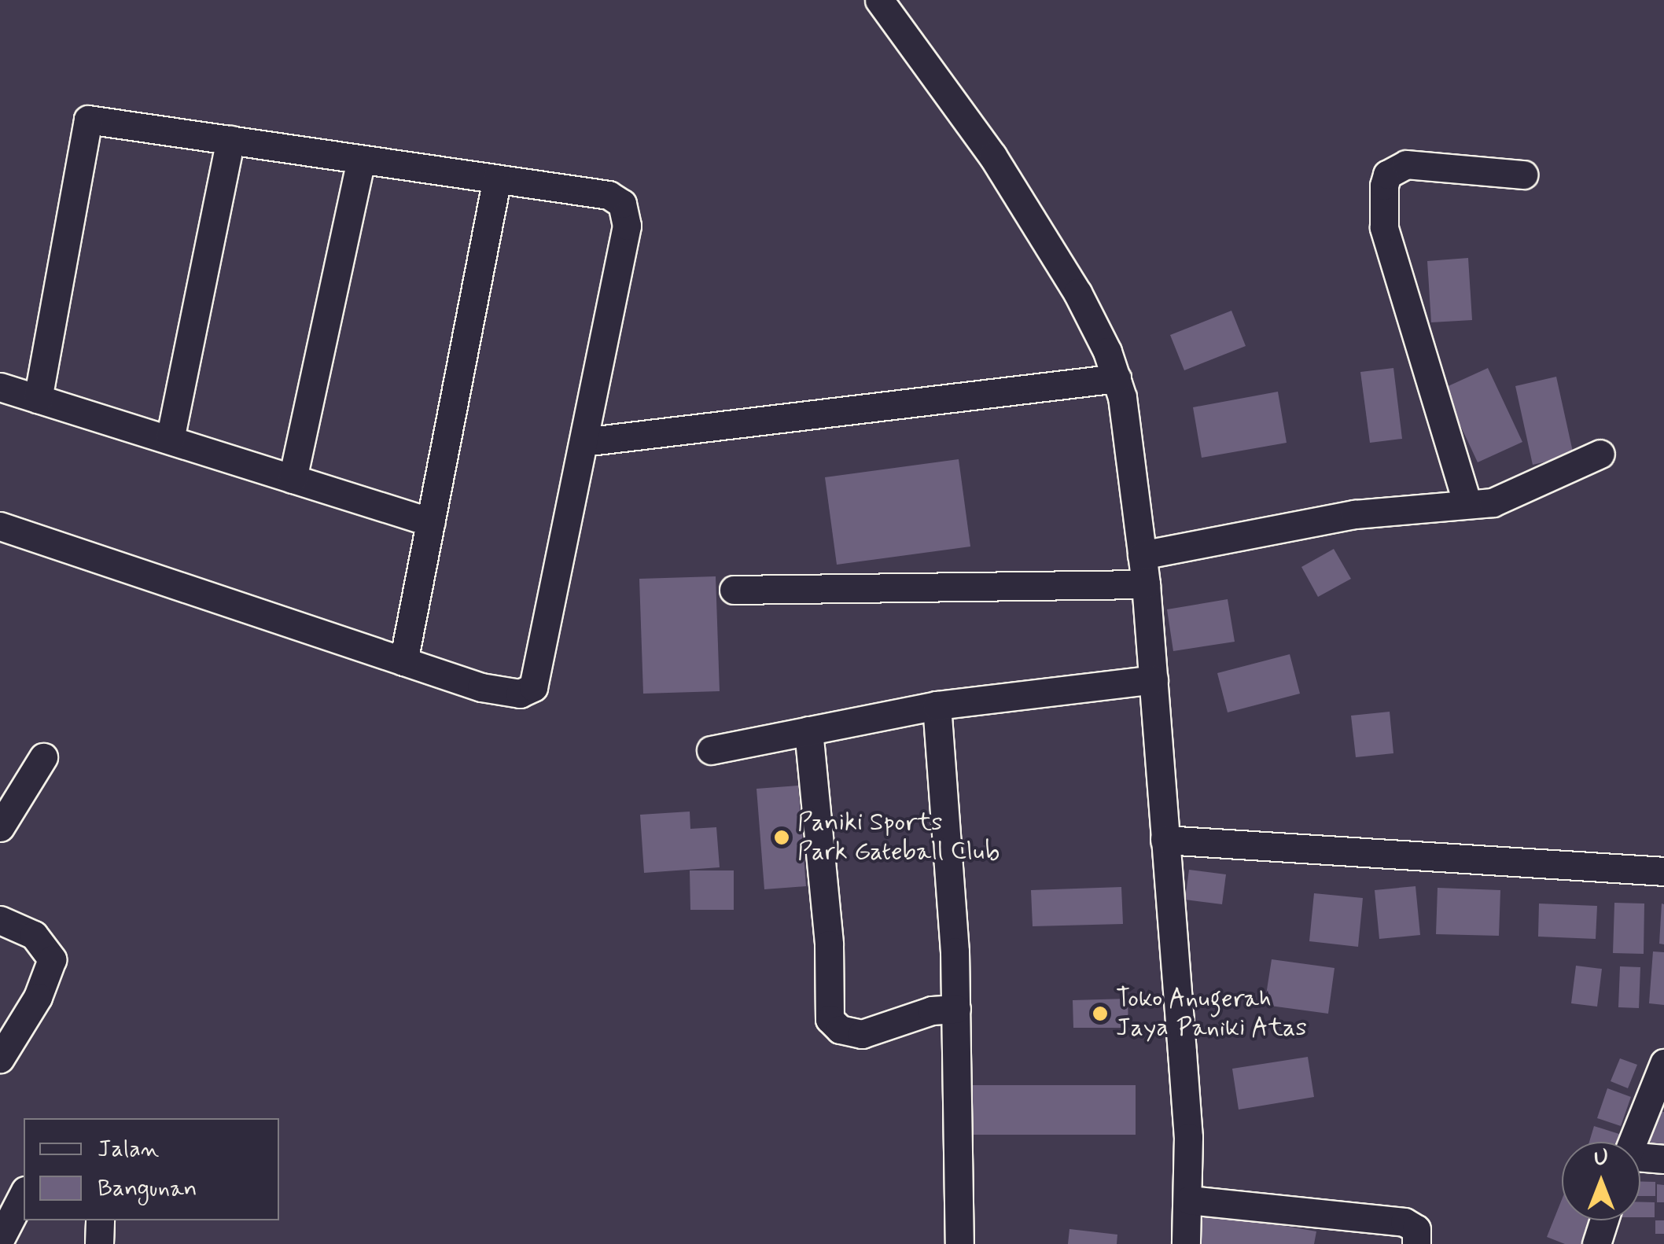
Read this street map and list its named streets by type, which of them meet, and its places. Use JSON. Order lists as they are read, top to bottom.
{
  "places": ["Paniki Sports Park Gateball Club", "Toko Anugerah Jaya Paniki Atas"],
  "legend": ["Jalan", "Bangunan"],
  "north": "top"
}
